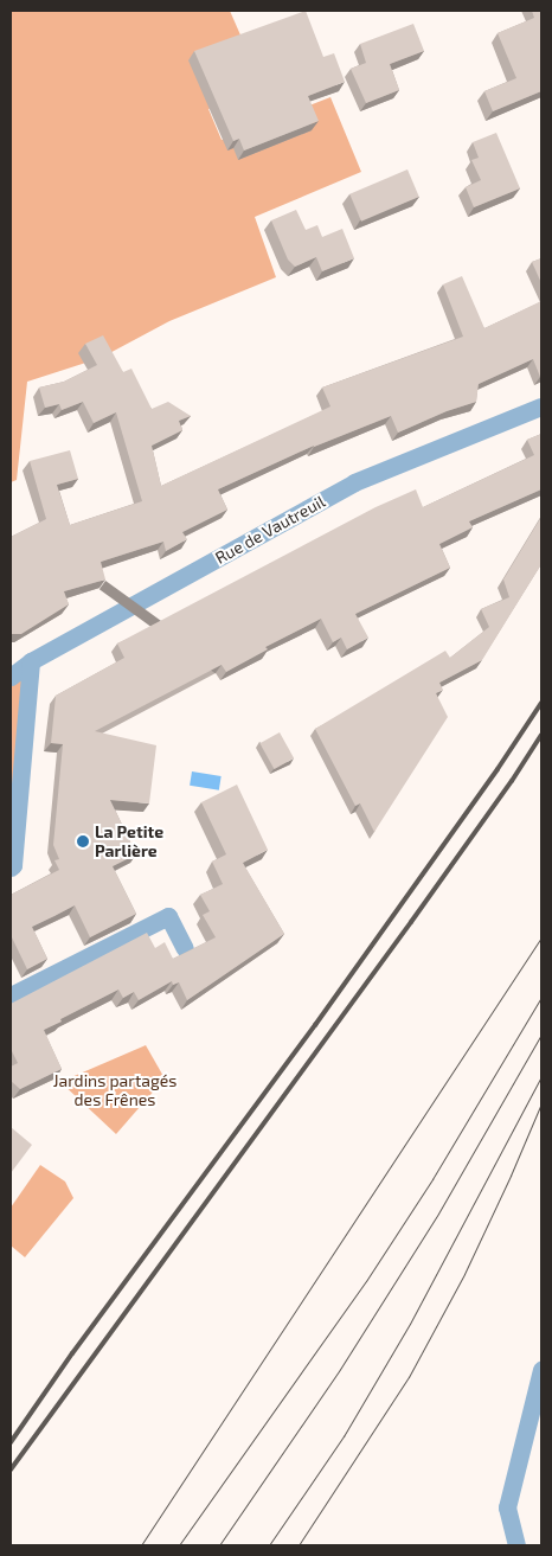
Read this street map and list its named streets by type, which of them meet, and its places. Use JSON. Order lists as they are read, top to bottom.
{
  "streets": {
    "street": ["Rue de Vautreuil"]
  },
  "parks": ["Jardins partagés des Frênes"],
  "places": ["La Petite Parlière"]
}
